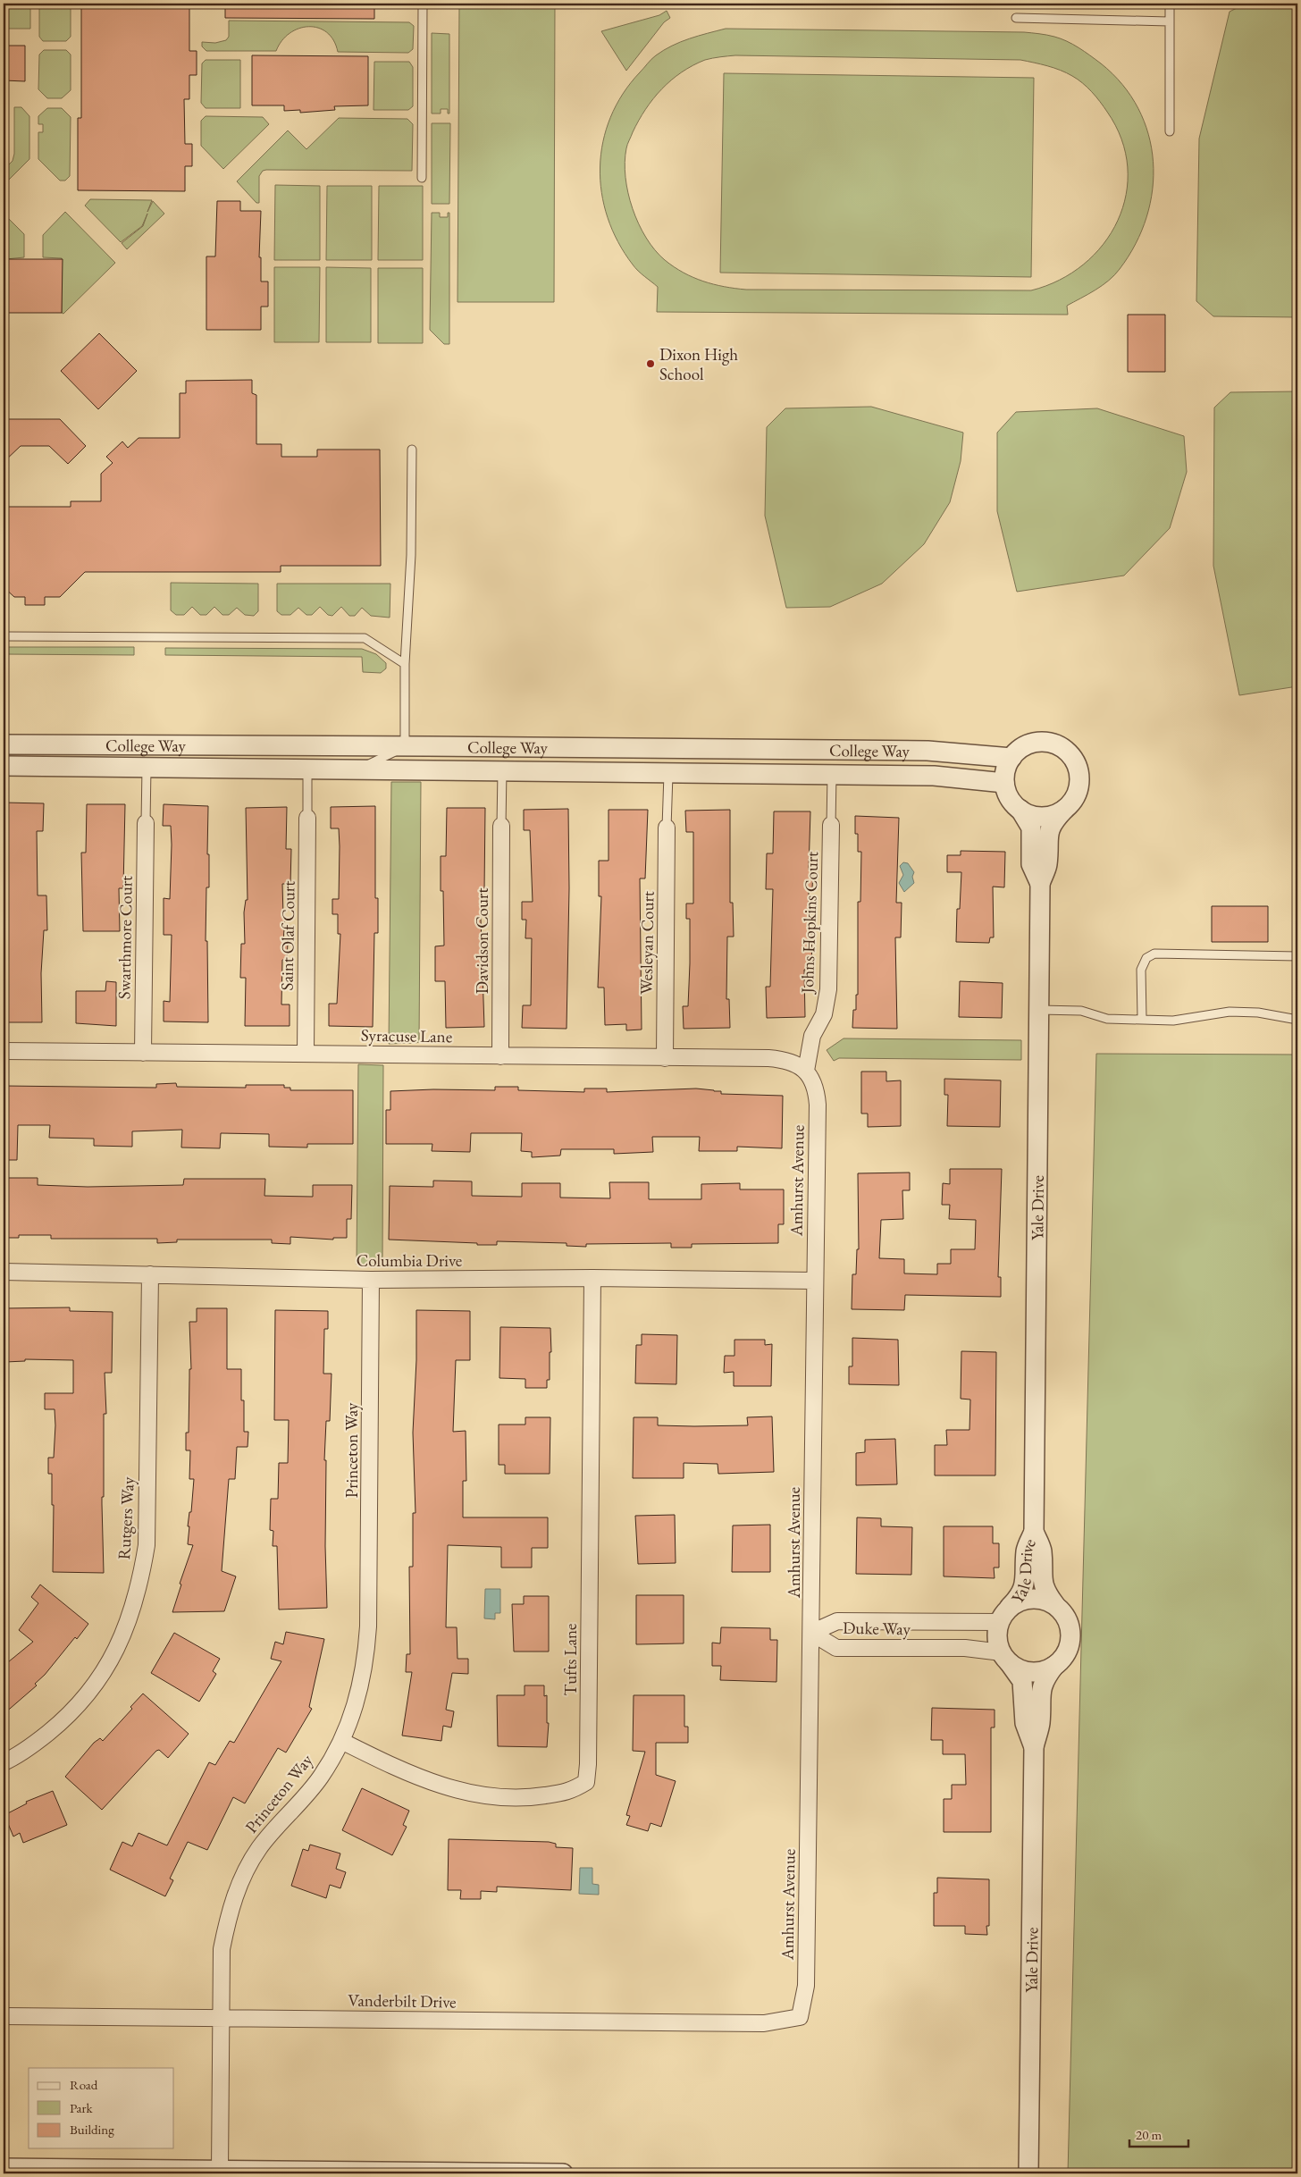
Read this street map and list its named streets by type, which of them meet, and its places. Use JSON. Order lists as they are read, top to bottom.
{
  "streets": {
    "street": [
      "College Way",
      "Johns Hopkins Court",
      "Saint Olaf Court",
      "Swarthmore Court",
      "Davidson Court",
      "Wesleyan Court",
      "Syracuse Lane",
      "Amhurst Avenue",
      "Yale Drive",
      "Columbia Drive",
      "Princeton Way",
      "Rutgers Way",
      "Duke Way",
      "Tufts Lane",
      "Vanderbilt Drive"
    ]
  },
  "crossings": [
    ["College Way", "Yale Drive"],
    ["Johns Hopkins Court", "Syracuse Lane"],
    ["Johns Hopkins Court", "Amhurst Avenue"],
    ["Saint Olaf Court", "Syracuse Lane"],
    ["Swarthmore Court", "Syracuse Lane"],
    ["Davidson Court", "Syracuse Lane"],
    ["Wesleyan Court", "Syracuse Lane"],
    ["Syracuse Lane", "Amhurst Avenue"],
    ["Amhurst Avenue", "Columbia Drive"],
    ["Amhurst Avenue", "Duke Way"],
    ["Amhurst Avenue", "Vanderbilt Drive"],
    ["Yale Drive", "Duke Way"],
    ["Columbia Drive", "Princeton Way"],
    ["Columbia Drive", "Rutgers Way"],
    ["Columbia Drive", "Tufts Lane"],
    ["Princeton Way", "Tufts Lane"],
    ["Princeton Way", "Vanderbilt Drive"]
  ],
  "places": ["Dixon High School"],
  "legend": ["Road", "Park", "Building"],
  "scale_bar": "20 m"
}
